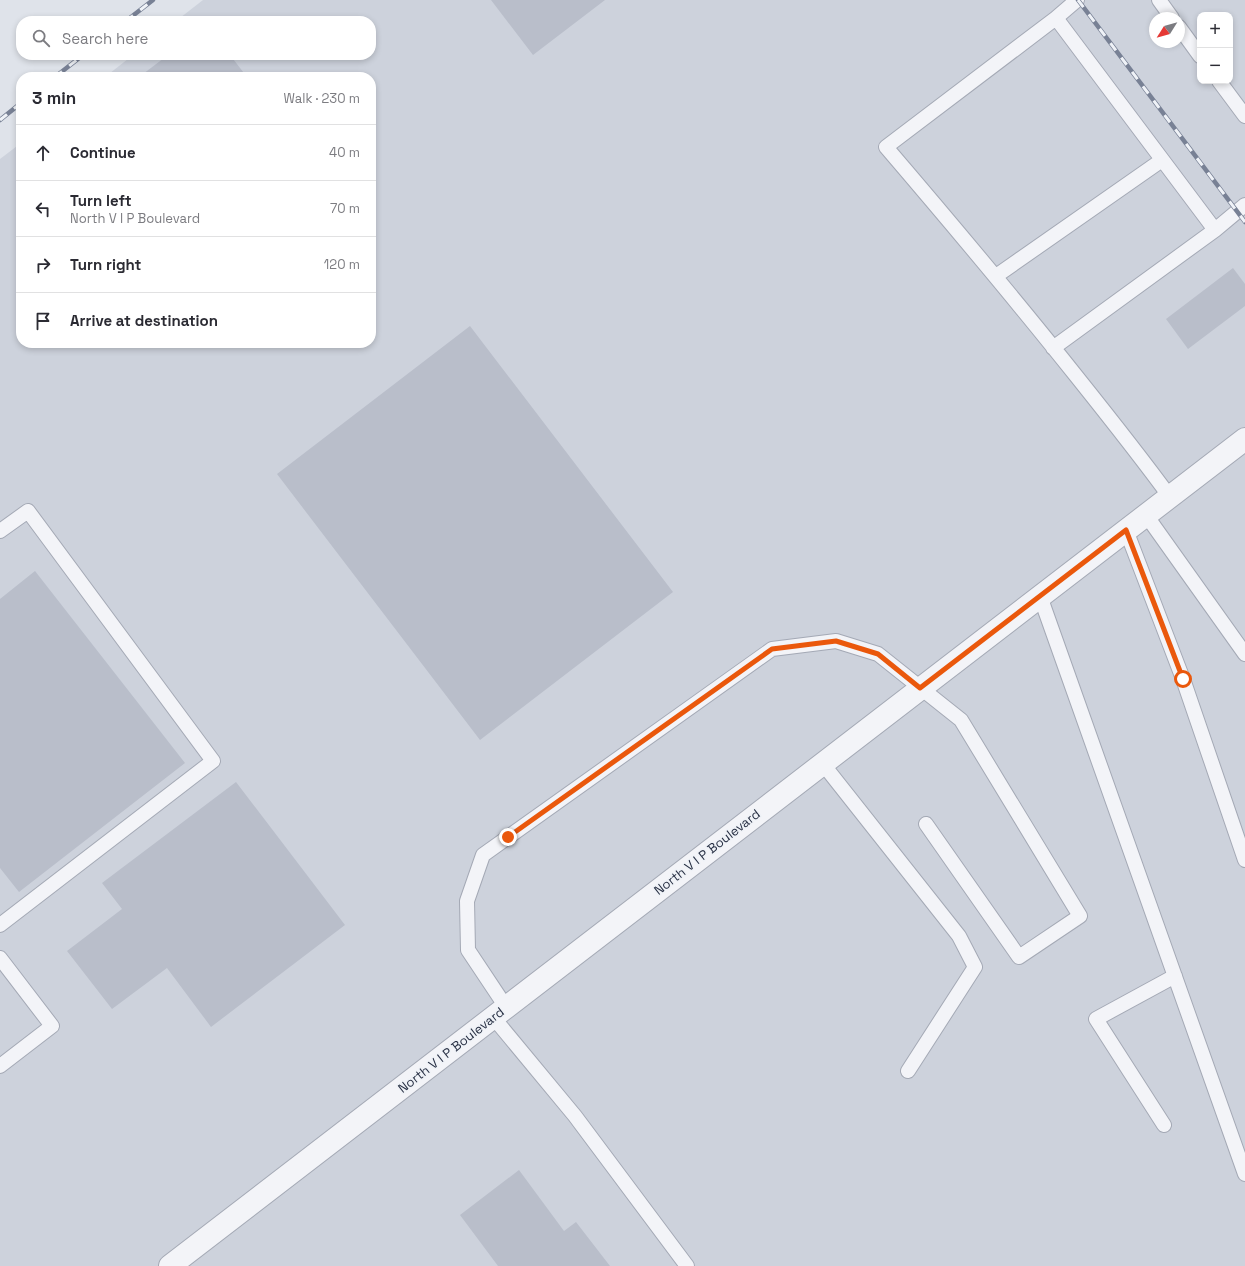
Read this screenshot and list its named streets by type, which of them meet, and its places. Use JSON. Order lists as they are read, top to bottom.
{
  "streets": {
    "street": ["North V I P Boulevard"]
  },
  "north": "bottom left",
  "page": {
    "map_buttons": ["+", "−"],
    "search": "Search here",
    "heading": ["3 min", "Walk · 230 m"],
    "list": [
      ["Continue", "40 m"],
      ["Turn left", "North V I P Boulevard", "70 m"],
      ["Turn right", "120 m"],
      "Arrive at destination"
    ]
  }
}
